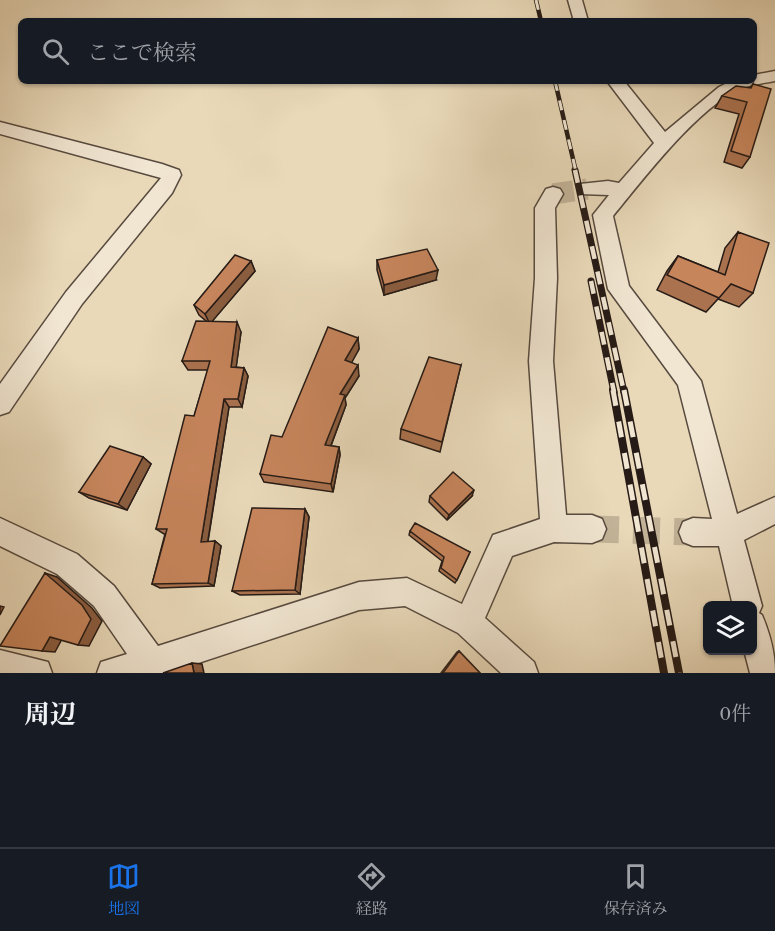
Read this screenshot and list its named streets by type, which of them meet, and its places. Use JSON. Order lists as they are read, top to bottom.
{
  "page": {
    "search": "ここで検索",
    "heading": ["周辺", "0件"],
    "nav": ["地図", "経路", "保存済み"]
  }
}
